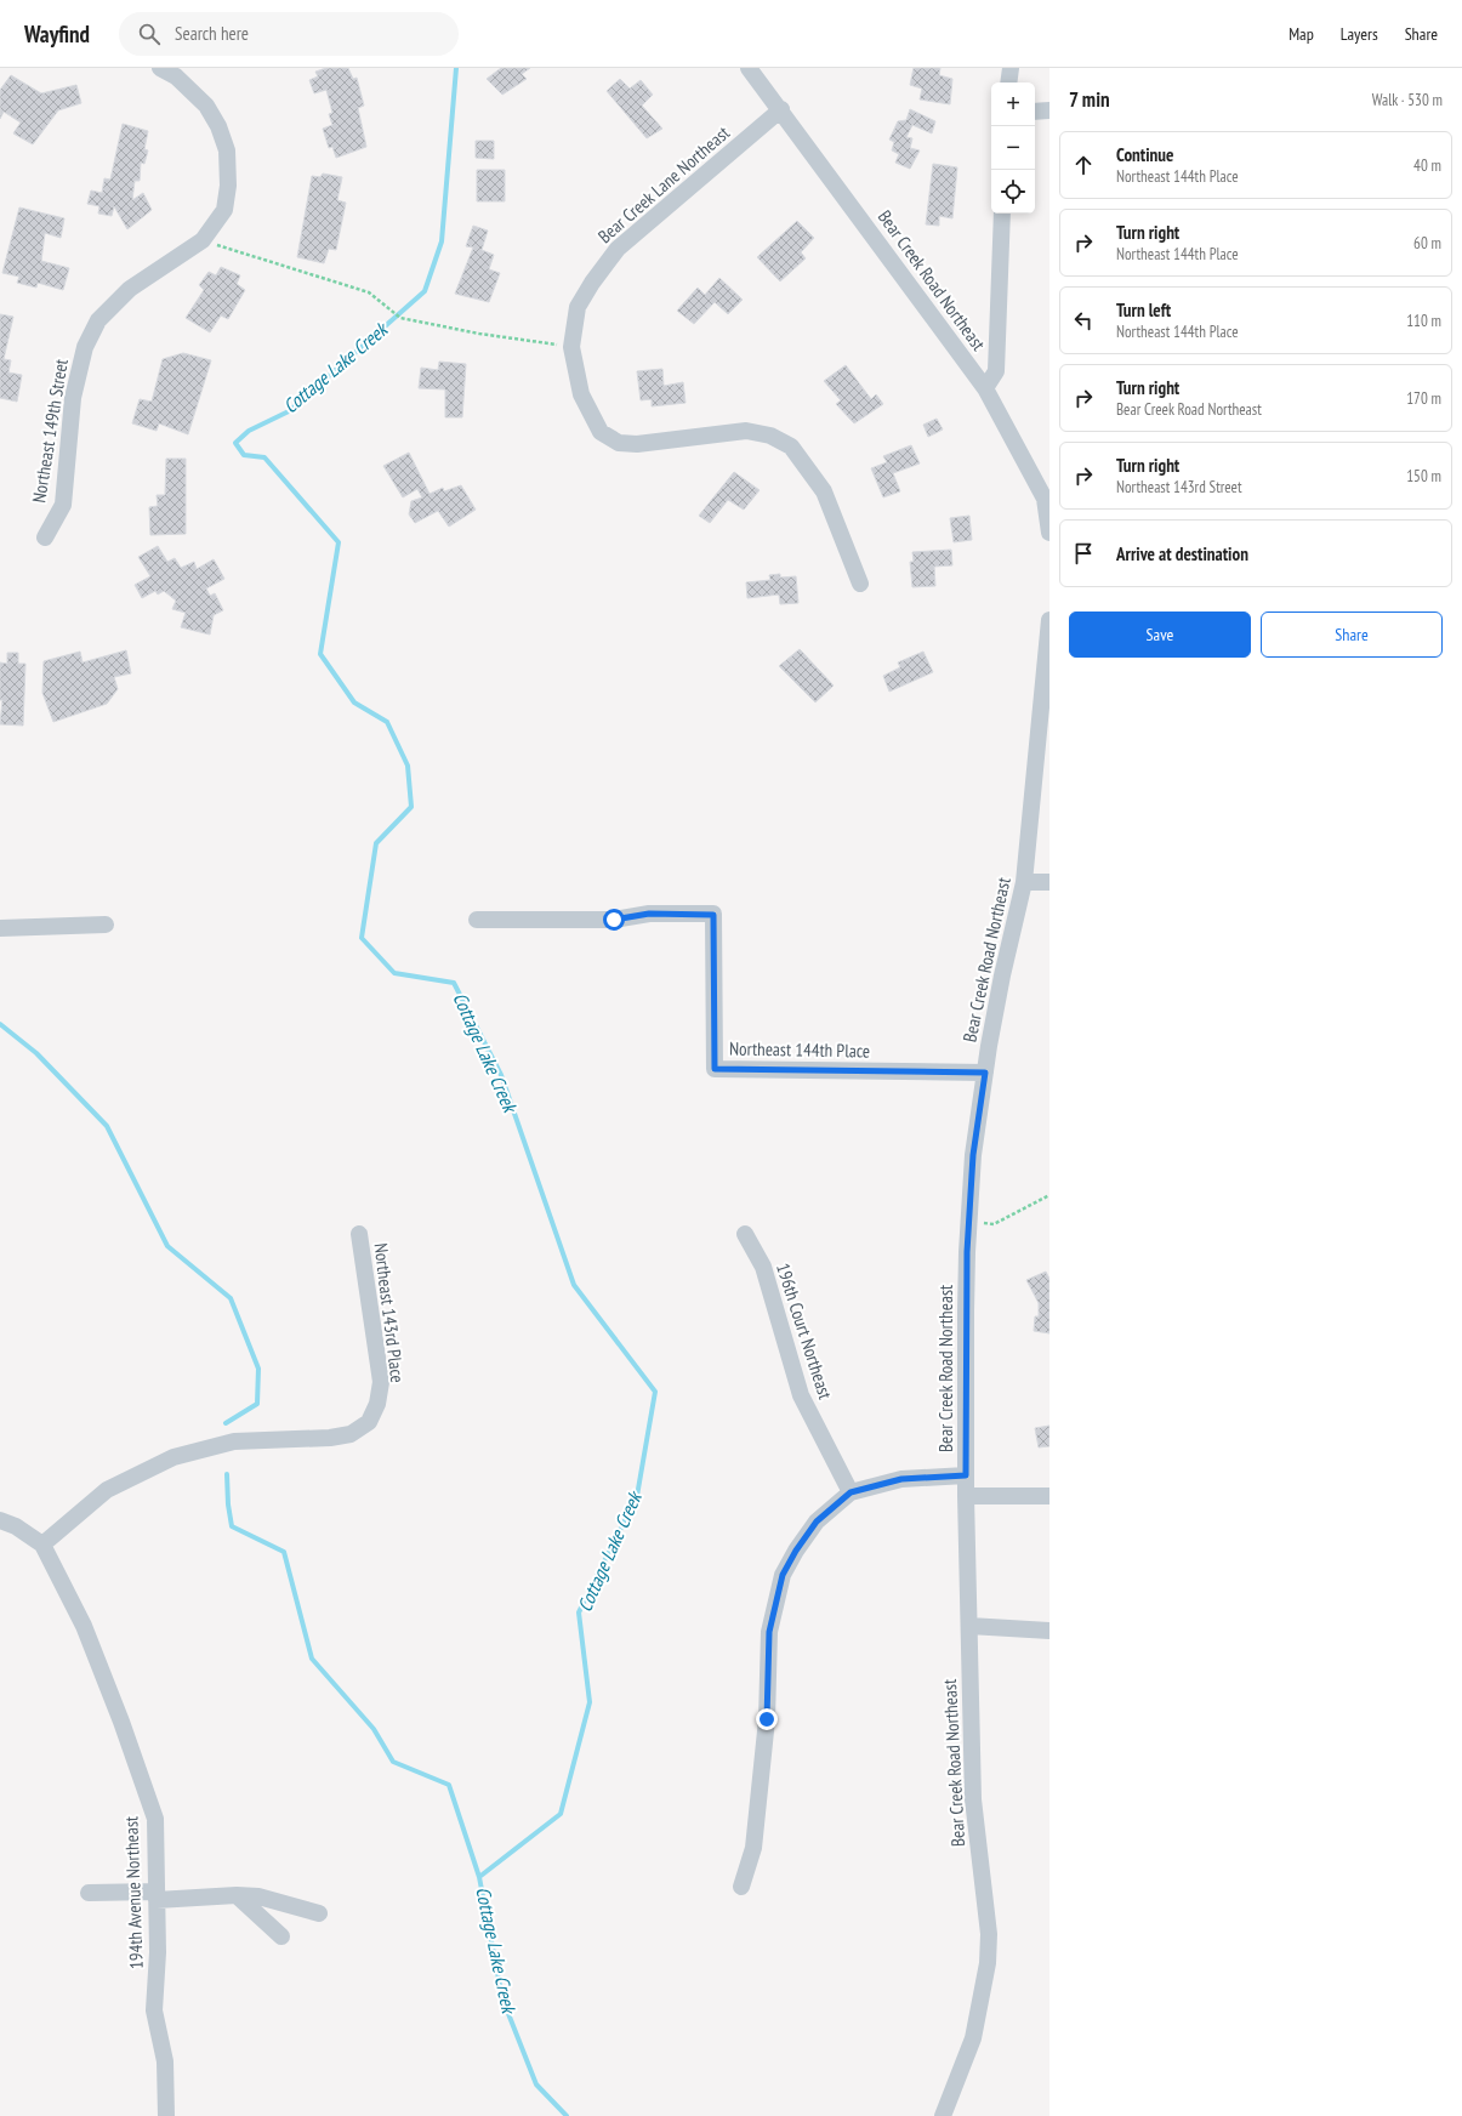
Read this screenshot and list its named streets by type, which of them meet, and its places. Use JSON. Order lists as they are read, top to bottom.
{
  "streets": {
    "street": [
      "Bear Creek Lane Northeast",
      "Bear Creek Road Northeast",
      "Northeast 149th Street",
      "Northeast 144th Place",
      "Northeast 143rd Place",
      "196th Court Northeast",
      "194th Avenue Northeast"
    ]
  },
  "crossings": [
    ["Bear Creek Lane Northeast", "Bear Creek Road Northeast"],
    ["Bear Creek Road Northeast", "Northeast 144th Place"],
    ["Northeast 143rd Place", "194th Avenue Northeast"]
  ],
  "water": ["Cottage Lake Creek"],
  "page": {
    "header": "Wayfind",
    "search": "Search here",
    "nav": ["Map", "Layers", "Share"],
    "heading": ["7 min", "Walk · 530 m"],
    "map_buttons": ["+", "−"],
    "list": [
      ["Continue", "Northeast 144th Place", "40 m"],
      ["Turn right", "Northeast 144th Place", "60 m"],
      ["Turn left", "Northeast 144th Place", "110 m"],
      ["Turn right", "Bear Creek Road Northeast", "170 m"],
      ["Turn right", "Northeast 143rd Street", "150 m"],
      "Arrive at destination"
    ],
    "buttons": ["Save", "Share"]
  }
}
